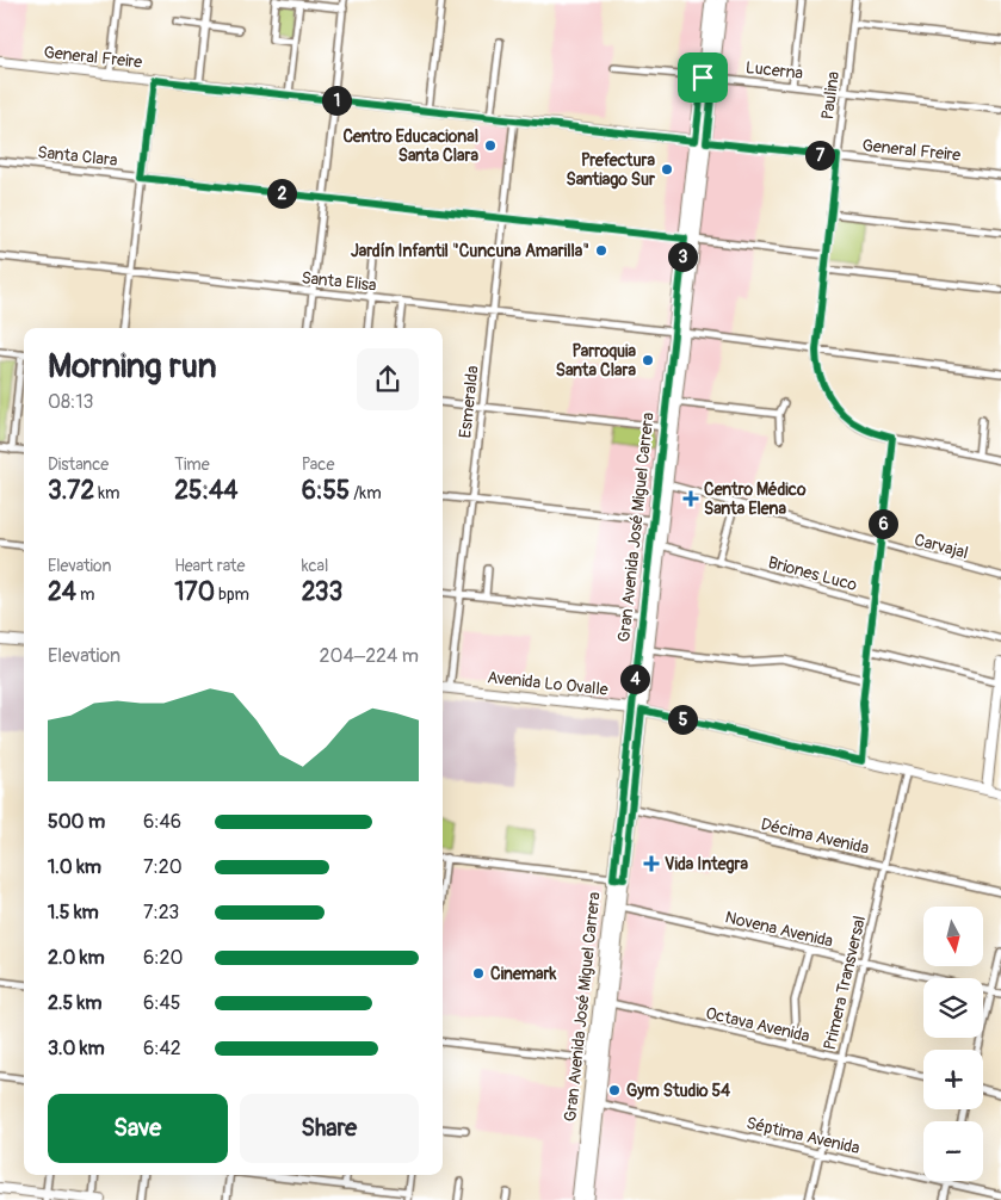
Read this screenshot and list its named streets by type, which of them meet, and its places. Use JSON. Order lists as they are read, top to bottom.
{
  "streets": {
    "main road": ["Gran Avenida José Miguel Carrera"],
    "street": [
      "General Freire",
      "Lucerna",
      "Paulina",
      "Santa Clara",
      "Santa Elisa",
      "Esmeralda",
      "Carvajal",
      "Briones Luco",
      "Avenida Lo Ovalle",
      "Décima Avenida",
      "Novena Avenida",
      "Primera Transversal",
      "Octava Avenida",
      "Séptima Avenida"
    ]
  },
  "crossings": [
    ["General Freire", "Paulina"],
    ["General Freire", "Esmeralda"],
    ["General Freire", "Gran Avenida José Miguel Carrera"],
    ["Lucerna", "Paulina"],
    ["Lucerna", "Gran Avenida José Miguel Carrera"],
    ["Paulina", "Santa Clara"],
    ["Paulina", "Santa Elisa"],
    ["Santa Clara", "Esmeralda"],
    ["Santa Clara", "Gran Avenida José Miguel Carrera"],
    ["Santa Elisa", "Esmeralda"],
    ["Santa Elisa", "Gran Avenida José Miguel Carrera"],
    ["Esmeralda", "Avenida Lo Ovalle"],
    ["Gran Avenida José Miguel Carrera", "Carvajal"],
    ["Gran Avenida José Miguel Carrera", "Briones Luco"],
    ["Gran Avenida José Miguel Carrera", "Avenida Lo Ovalle"],
    ["Gran Avenida José Miguel Carrera", "Décima Avenida"],
    ["Gran Avenida José Miguel Carrera", "Novena Avenida"],
    ["Gran Avenida José Miguel Carrera", "Octava Avenida"],
    ["Gran Avenida José Miguel Carrera", "Séptima Avenida"],
    ["Avenida Lo Ovalle", "Primera Transversal"],
    ["Décima Avenida", "Primera Transversal"],
    ["Novena Avenida", "Primera Transversal"],
    ["Primera Transversal", "Octava Avenida"],
    ["Primera Transversal", "Séptima Avenida"]
  ],
  "places": {
    "other": [
      "Centro Educacional Santa Clara",
      "Prefectura Santiago Sur",
      "Jardín Infantil \"Cuncuna Amarilla\"",
      "Parroquia Santa Clara",
      "Cinemark",
      "Gym Studio 54"
    ],
    "health": ["Centro Médico Santa Elena", "Vida Integra"]
  },
  "north": "bottom",
  "page": {
    "pins": [
      "1",
      "7",
      "2",
      "3",
      "6",
      "4",
      "5"
    ],
    "heading": ["Morning run", "08:13"],
    "stats": [
      ["Distance", "3.72 km"],
      ["Time", "25:44"],
      ["Pace", "6:55 /km"],
      ["Elevation", "24 m"],
      ["Heart rate", "170 bpm"],
      ["kcal", "233"]
    ],
    "chart": ["Elevation", "204–224 m"],
    "list": [
      {
        "name": "500 m",
        "note": "6:46"
      },
      {
        "name": "1.0 km",
        "note": "7:20"
      },
      {
        "name": "1.5 km",
        "note": "7:23"
      },
      {
        "name": "2.0 km",
        "note": "6:20"
      },
      {
        "name": "2.5 km",
        "note": "6:45"
      },
      {
        "name": "3.0 km",
        "note": "6:42"
      }
    ],
    "map_buttons": ["+", "−"],
    "buttons": ["Save", "Share"]
  }
}
